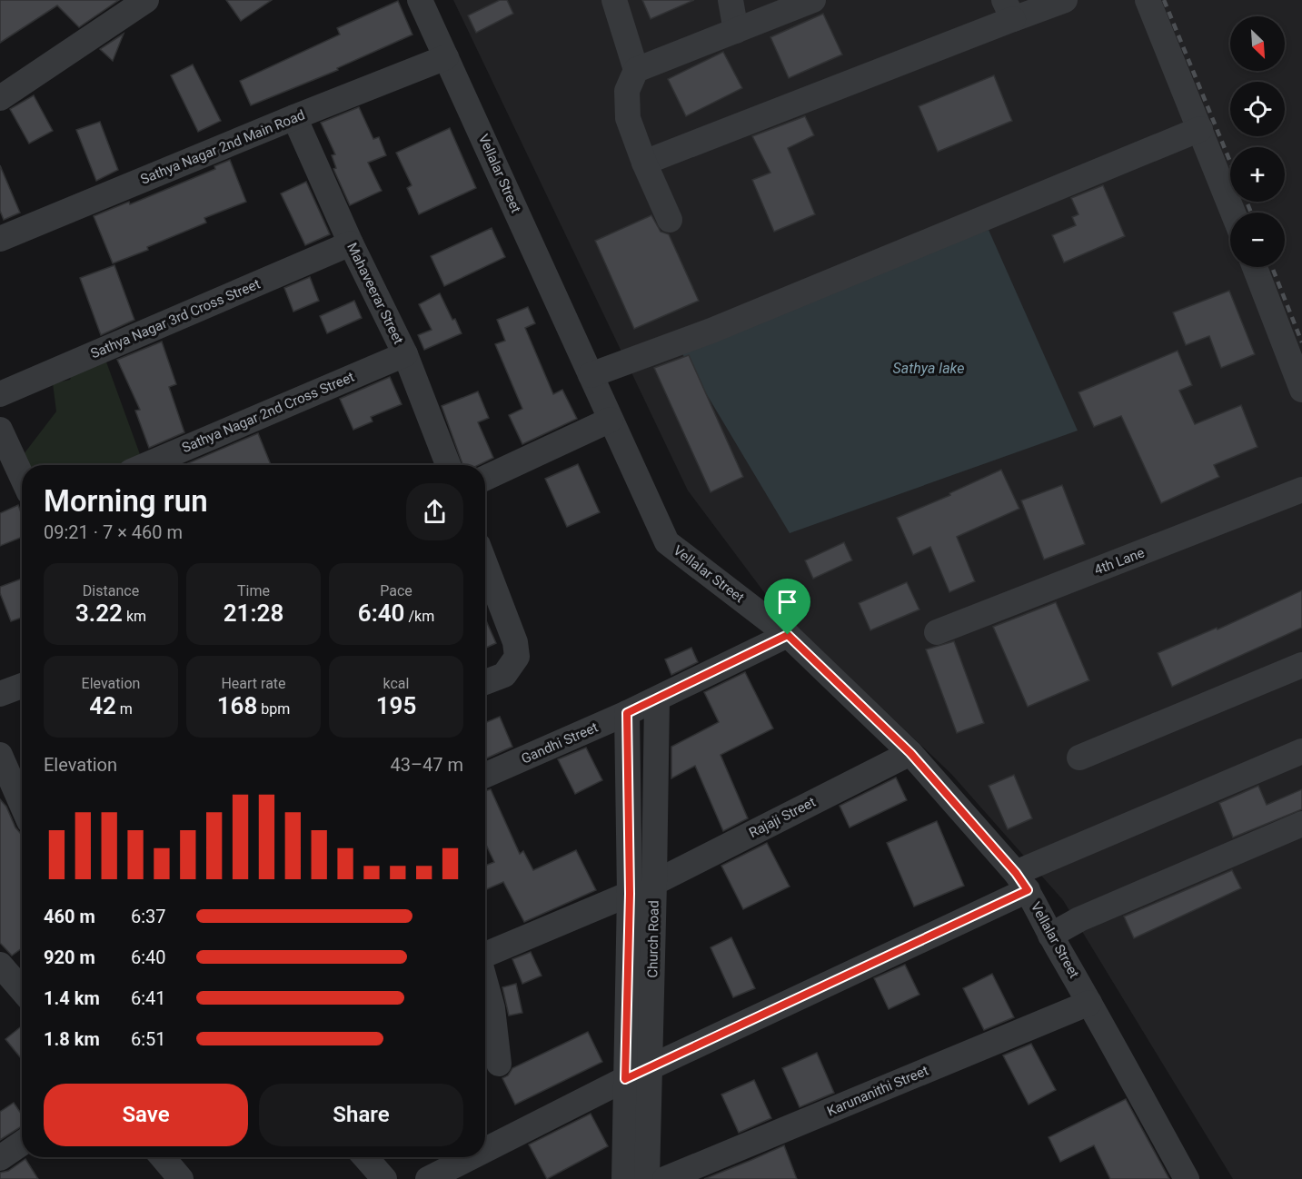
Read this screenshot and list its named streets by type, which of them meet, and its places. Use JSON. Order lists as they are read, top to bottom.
{
  "streets": {
    "street": [
      "Sathya Nagar 2nd Main Road",
      "Vellalar Street",
      "Mahaveerar Street",
      "Sathya Nagar 3rd Cross Street",
      "Sathya Nagar 2nd Cross Street",
      "4th Lane",
      "Gandhi Street",
      "Rajaji Street",
      "Church Road",
      "Karunanithi Street"
    ]
  },
  "crossings": [
    ["Sathya Nagar 2nd Main Road", "Vellalar Street"],
    ["Sathya Nagar 2nd Main Road", "Mahaveerar Street"],
    ["Vellalar Street", "Gandhi Street"],
    ["Vellalar Street", "Rajaji Street"],
    ["Vellalar Street", "Karunanithi Street"],
    ["Mahaveerar Street", "Sathya Nagar 3rd Cross Street"],
    ["Mahaveerar Street", "Sathya Nagar 2nd Cross Street"],
    ["Gandhi Street", "Church Road"],
    ["Rajaji Street", "Church Road"]
  ],
  "water": ["Sathya lake"],
  "north": "bottom right",
  "page": {
    "map_buttons": ["+", "−"],
    "heading": ["Morning run", "09:21 · 7 × 460 m"],
    "stats": [
      ["Distance", "3.22 km"],
      ["Time", "21:28"],
      ["Pace", "6:40 /km"],
      ["Elevation", "42 m"],
      ["Heart rate", "168 bpm"],
      ["kcal", "195"]
    ],
    "chart": ["Elevation", "43–47 m"],
    "list": [
      {
        "name": "460 m",
        "note": "6:37"
      },
      {
        "name": "920 m",
        "note": "6:40"
      },
      {
        "name": "1.4 km",
        "note": "6:41"
      },
      {
        "name": "1.8 km",
        "note": "6:51"
      }
    ],
    "buttons": ["Save", "Share"]
  }
}
